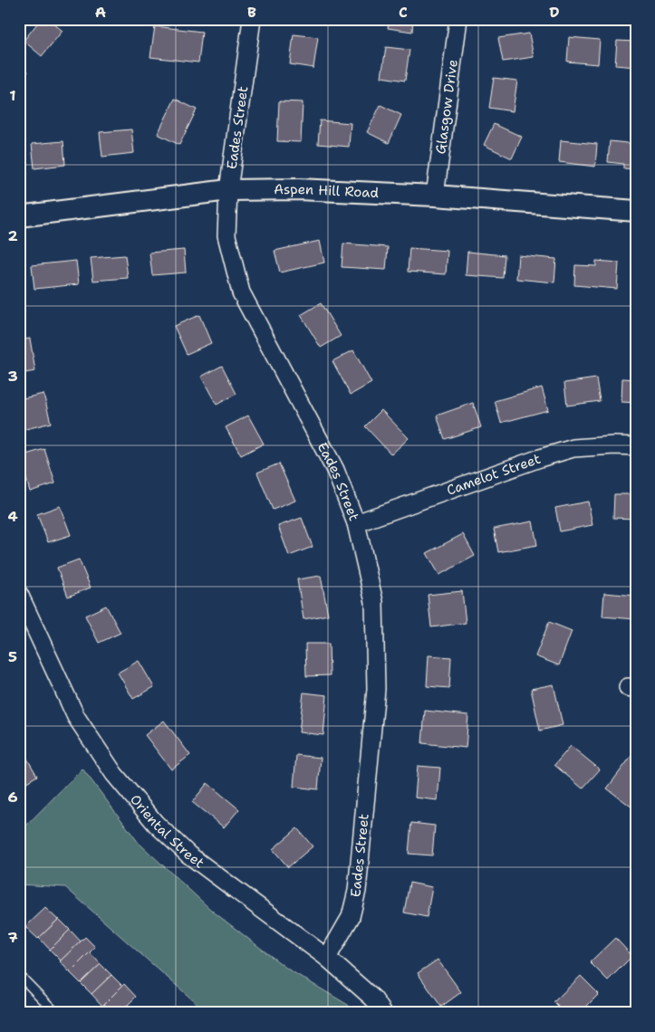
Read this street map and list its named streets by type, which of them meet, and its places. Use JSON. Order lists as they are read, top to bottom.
{
  "streets": {
    "street": [
      "Glasgow Drive",
      "Eades Street",
      "Aspen Hill Road",
      "Camelot Street",
      "Oriental Street"
    ]
  },
  "crossings": [
    ["Glasgow Drive", "Aspen Hill Road"],
    ["Eades Street", "Aspen Hill Road"],
    ["Eades Street", "Camelot Street"],
    ["Eades Street", "Oriental Street"]
  ],
  "grid": {
    "columns": [
      "A",
      "B",
      "C",
      "D"
    ],
    "rows": [
      "1",
      "2",
      "3",
      "4",
      "5",
      "6",
      "7"
    ]
  }
}
